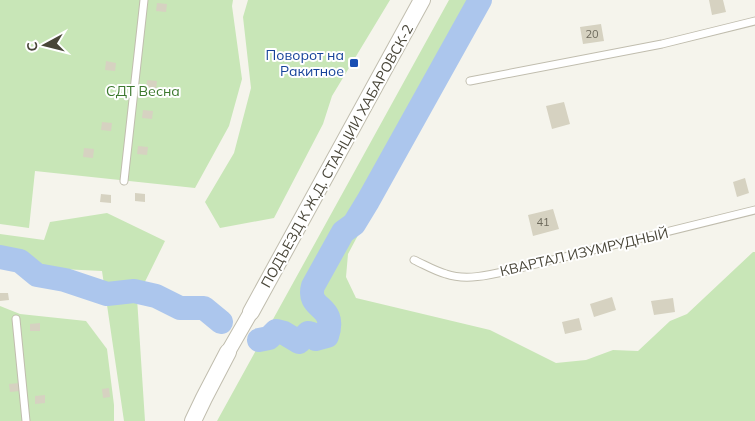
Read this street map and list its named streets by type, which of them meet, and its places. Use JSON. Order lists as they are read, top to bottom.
{
  "streets": {
    "street": ["ПОДЪЕЗД К Ж.Д. СТАНЦИИ ХАБАРОВСК-2"],
    "lane": ["КВАРТАЛ ИЗУМРУДНЫЙ"]
  },
  "parks": ["СДТ Весна"],
  "places": {
    "transit": ["Поворот на Ракитное"]
  },
  "house_numbers": ["20", "41"],
  "north": "left"
}
